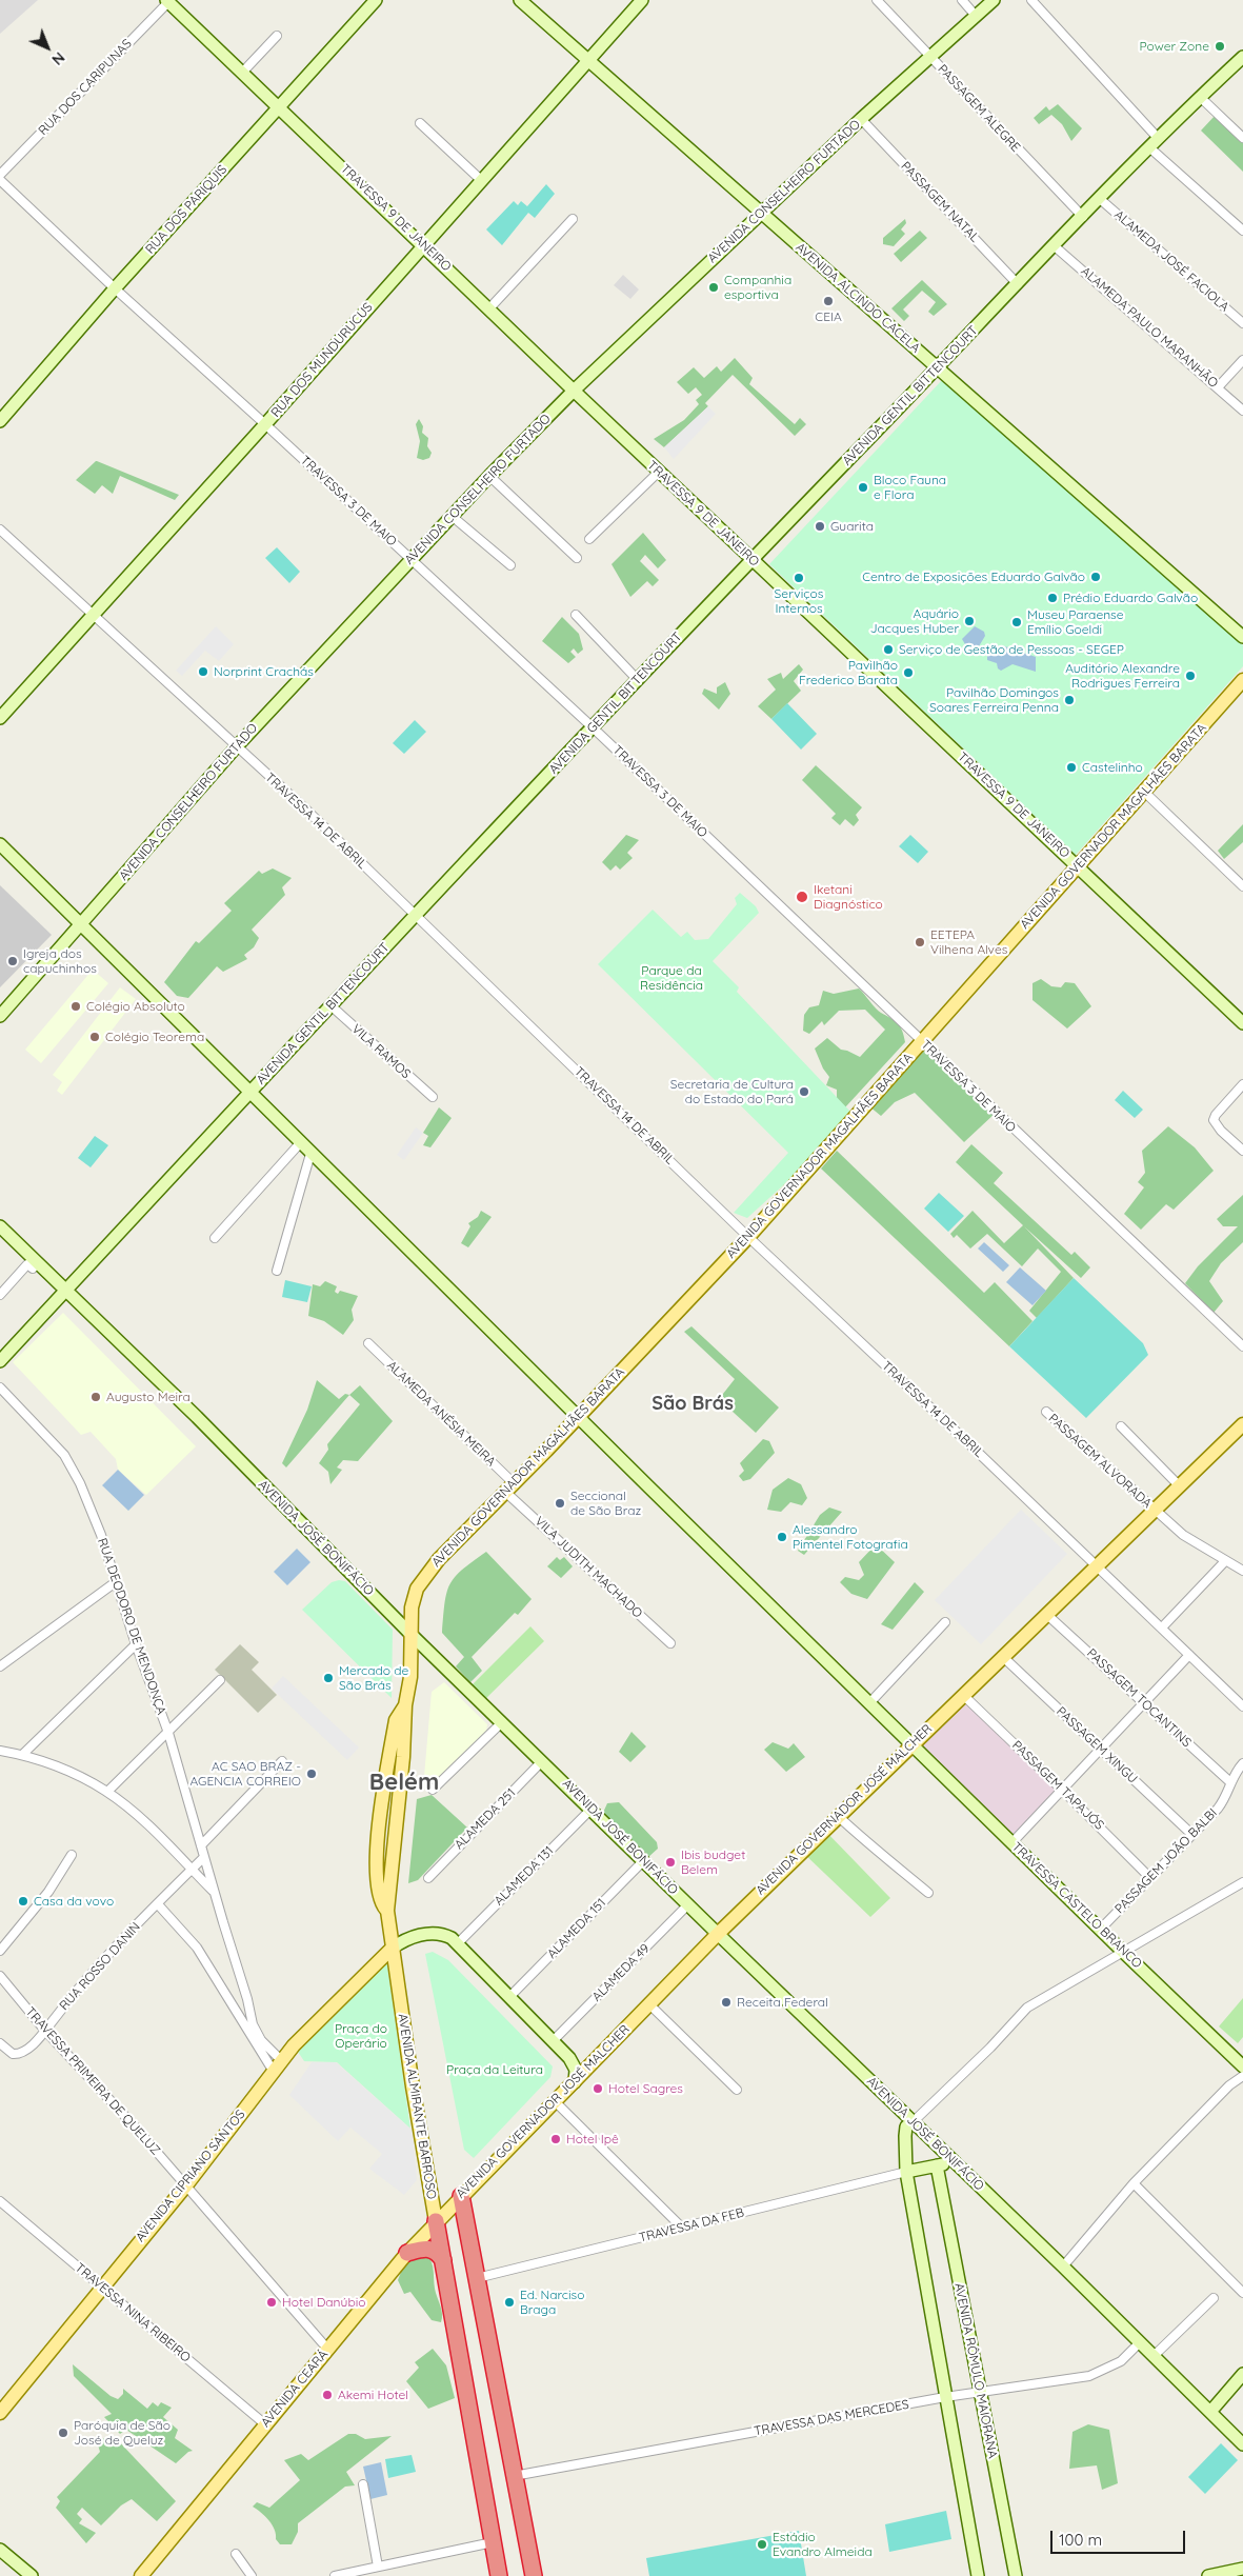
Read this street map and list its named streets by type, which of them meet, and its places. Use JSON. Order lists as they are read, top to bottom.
{
  "streets": {
    "highway": ["AVENIDA ALMIRANTE BARROSO"],
    "main road": [
      "AVENIDA CONSELHEIRO FURTADO",
      "RUA DOS PARIQUIS",
      "TRAVESSA 9 DE JANEIRO",
      "AVENIDA ALCINDO CACELA",
      "RUA DOS MUNDURUCUS",
      "AVENIDA GENTIL BITTENCOURT",
      "AVENIDA GOVERNADOR MAGALHÃES BARATA",
      "AVENIDA JOSÉ BONIFÁCIO",
      "AVENIDA GOVERNADOR JOSÉ MALCHER",
      "TRAVESSA CASTELO BRANCO",
      "AVENIDA CIPRIANO SANTOS",
      "AVENIDA RÔMULO MAIORANA",
      "AVENIDA CEARÁ"
    ],
    "street": [
      "RUA DOS CARIPUNAS",
      "PASSAGEM ALEGRE",
      "PASSAGEM NATAL",
      "ALAMEDA JOSÉ FACIOLA",
      "ALAMEDA PAULO MARANHÃO",
      "TRAVESSA 3 DE MAIO",
      "TRAVESSA 14 DE ABRIL",
      "VILA RAMOS",
      "ALAMEDA ANÉSIA MEIRA",
      "PASSAGEM ALVORADA",
      "VILA JUDITH MACHADO",
      "RUA DEODORO DE MENDONÇA",
      "PASSAGEM TOCANTINS",
      "PASSAGEM XINGU",
      "PASSAGEM TAPAJÓS",
      "ALAMEDA 251",
      "PASSAGEM JOÃO BALBI",
      "ALAMEDA 131",
      "ALAMEDA 151",
      "RUA ROSSO DANIN",
      "ALAMEDA 49",
      "TRAVESSA PRIMEIRA DE QUELUZ",
      "TRAVESSA DA FEB",
      "TRAVESSA NINA RIBEIRO",
      "TRAVESSA DAS MERCEDES"
    ]
  },
  "crossings": [
    ["RUA DOS CARIPUNAS", "TRAVESSA 9 DE JANEIRO"],
    ["PASSAGEM ALEGRE", "AVENIDA CONSELHEIRO FURTADO"],
    ["PASSAGEM ALEGRE", "AVENIDA GENTIL BITTENCOURT"],
    ["AVENIDA CONSELHEIRO FURTADO", "PASSAGEM NATAL"],
    ["AVENIDA CONSELHEIRO FURTADO", "TRAVESSA 9 DE JANEIRO"],
    ["AVENIDA CONSELHEIRO FURTADO", "AVENIDA ALCINDO CACELA"],
    ["AVENIDA CONSELHEIRO FURTADO", "TRAVESSA 3 DE MAIO"],
    ["AVENIDA CONSELHEIRO FURTADO", "TRAVESSA 14 DE ABRIL"],
    ["AVENIDA CONSELHEIRO FURTADO", "TRAVESSA CASTELO BRANCO"],
    ["PASSAGEM NATAL", "AVENIDA GENTIL BITTENCOURT"],
    ["RUA DOS PARIQUIS", "TRAVESSA 9 DE JANEIRO"],
    ["RUA DOS PARIQUIS", "TRAVESSA 3 DE MAIO"],
    ["TRAVESSA 9 DE JANEIRO", "RUA DOS MUNDURUCUS"],
    ["TRAVESSA 9 DE JANEIRO", "AVENIDA GENTIL BITTENCOURT"],
    ["TRAVESSA 9 DE JANEIRO", "AVENIDA GOVERNADOR MAGALHÃES BARATA"],
    ["ALAMEDA JOSÉ FACIOLA", "AVENIDA GENTIL BITTENCOURT"],
    ["AVENIDA ALCINDO CACELA", "RUA DOS MUNDURUCUS"],
    ["AVENIDA ALCINDO CACELA", "AVENIDA GENTIL BITTENCOURT"],
    ["ALAMEDA PAULO MARANHÃO", "AVENIDA GENTIL BITTENCOURT"],
    ["RUA DOS MUNDURUCUS", "TRAVESSA 3 DE MAIO"],
    ["RUA DOS MUNDURUCUS", "TRAVESSA 14 DE ABRIL"],
    ["AVENIDA GENTIL BITTENCOURT", "TRAVESSA 3 DE MAIO"],
    ["AVENIDA GENTIL BITTENCOURT", "TRAVESSA 14 DE ABRIL"],
    ["AVENIDA GENTIL BITTENCOURT", "VILA RAMOS"],
    ["AVENIDA GENTIL BITTENCOURT", "AVENIDA JOSÉ BONIFÁCIO"],
    ["AVENIDA GENTIL BITTENCOURT", "TRAVESSA CASTELO BRANCO"],
    ["TRAVESSA 3 DE MAIO", "AVENIDA GOVERNADOR MAGALHÃES BARATA"],
    ["TRAVESSA 14 DE ABRIL", "AVENIDA GOVERNADOR MAGALHÃES BARATA"],
    ["TRAVESSA 14 DE ABRIL", "AVENIDA GOVERNADOR JOSÉ MALCHER"],
    ["AVENIDA GOVERNADOR MAGALHÃES BARATA", "ALAMEDA ANÉSIA MEIRA"],
    ["AVENIDA GOVERNADOR MAGALHÃES BARATA", "AVENIDA JOSÉ BONIFÁCIO"],
    ["AVENIDA GOVERNADOR MAGALHÃES BARATA", "VILA JUDITH MACHADO"],
    ["AVENIDA GOVERNADOR MAGALHÃES BARATA", "TRAVESSA CASTELO BRANCO"],
    ["AVENIDA GOVERNADOR MAGALHÃES BARATA", "AVENIDA ALMIRANTE BARROSO"],
    ["ALAMEDA ANÉSIA MEIRA", "VILA JUDITH MACHADO"],
    ["PASSAGEM ALVORADA", "AVENIDA GOVERNADOR JOSÉ MALCHER"],
    ["AVENIDA JOSÉ BONIFÁCIO", "AVENIDA GOVERNADOR JOSÉ MALCHER"],
    ["AVENIDA JOSÉ BONIFÁCIO", "ALAMEDA 251"],
    ["AVENIDA JOSÉ BONIFÁCIO", "ALAMEDA 131"],
    ["AVENIDA JOSÉ BONIFÁCIO", "ALAMEDA 151"],
    ["AVENIDA JOSÉ BONIFÁCIO", "ALAMEDA 49"],
    ["AVENIDA JOSÉ BONIFÁCIO", "AVENIDA ALMIRANTE BARROSO"],
    ["AVENIDA JOSÉ BONIFÁCIO", "TRAVESSA DAS MERCEDES"],
    ["RUA DEODORO DE MENDONÇA", "RUA ROSSO DANIN"],
    ["RUA DEODORO DE MENDONÇA", "AVENIDA CIPRIANO SANTOS"],
    ["PASSAGEM TOCANTINS", "AVENIDA GOVERNADOR JOSÉ MALCHER"],
    ["PASSAGEM TOCANTINS", "PASSAGEM JOÃO BALBI"],
    ["PASSAGEM XINGU", "AVENIDA GOVERNADOR JOSÉ MALCHER"],
    ["PASSAGEM XINGU", "PASSAGEM JOÃO BALBI"],
    ["PASSAGEM TAPAJÓS", "AVENIDA GOVERNADOR JOSÉ MALCHER"],
    ["PASSAGEM TAPAJÓS", "PASSAGEM JOÃO BALBI"],
    ["AVENIDA GOVERNADOR JOSÉ MALCHER", "TRAVESSA CASTELO BRANCO"],
    ["AVENIDA GOVERNADOR JOSÉ MALCHER", "AVENIDA CEARÁ"],
    ["PASSAGEM JOÃO BALBI", "TRAVESSA CASTELO BRANCO"],
    ["RUA ROSSO DANIN", "TRAVESSA PRIMEIRA DE QUELUZ"],
    ["TRAVESSA PRIMEIRA DE QUELUZ", "AVENIDA CIPRIANO SANTOS"],
    ["TRAVESSA PRIMEIRA DE QUELUZ", "AVENIDA CEARÁ"],
    ["AVENIDA ALMIRANTE BARROSO", "AVENIDA CIPRIANO SANTOS"],
    ["AVENIDA ALMIRANTE BARROSO", "AVENIDA CEARÁ"],
    ["AVENIDA CIPRIANO SANTOS", "TRAVESSA NINA RIBEIRO"],
    ["TRAVESSA NINA RIBEIRO", "AVENIDA CEARÁ"],
    ["AVENIDA RÔMULO MAIORANA", "TRAVESSA DAS MERCEDES"]
  ],
  "districts": ["São Brás", "Belém"],
  "parks": ["Parque da Residência", "Praça do Operário", "Praça da Leitura"],
  "places": [
    "Power Zone",
    "Companhia esportiva",
    "CEIA",
    "Bloco Fauna e Flora",
    "Guarita",
    "Centro de Exposições Eduardo Galvão",
    "Serviços Internos",
    "Prédio Eduardo Galvão",
    "Aquário Jacques Huber",
    "Museu Paraense Emílio Goeldi",
    "Serviço de Gestão de Pessoas - SEGEP",
    "Norprint Crachás",
    "Pavilhão Frederico Barata",
    "Auditório Alexandre Rodrigues Ferreira",
    "Pavilhão Domingos Soares Ferreira Penna",
    "Castelinho",
    "Iketani Diagnóstico",
    "EETEPA Vilhena Alves",
    "Igreja dos capuchinhos",
    "Colégio Absoluto",
    "Colégio Teorema",
    "Secretaria de Cultura do Estado do Pará",
    "Augusto Meira",
    "Seccional de São Braz",
    "Alessandro Pimentel Fotografia",
    "Mercado de São Brás",
    "AC SAO BRAZ - AGENCIA CORREIO",
    "Ibis budget Belem",
    "Casa da vovo",
    "Receita Federal",
    "Hotel Sagres",
    "Hotel Ipê",
    "Hotel Danúbio",
    "Ed. Narciso Braga",
    "Akemi Hotel",
    "Paróquia de São José de Queluz",
    "Estádio Evandro Almeida"
  ],
  "scale_bar": "100 m",
  "north": "bottom right"
}
